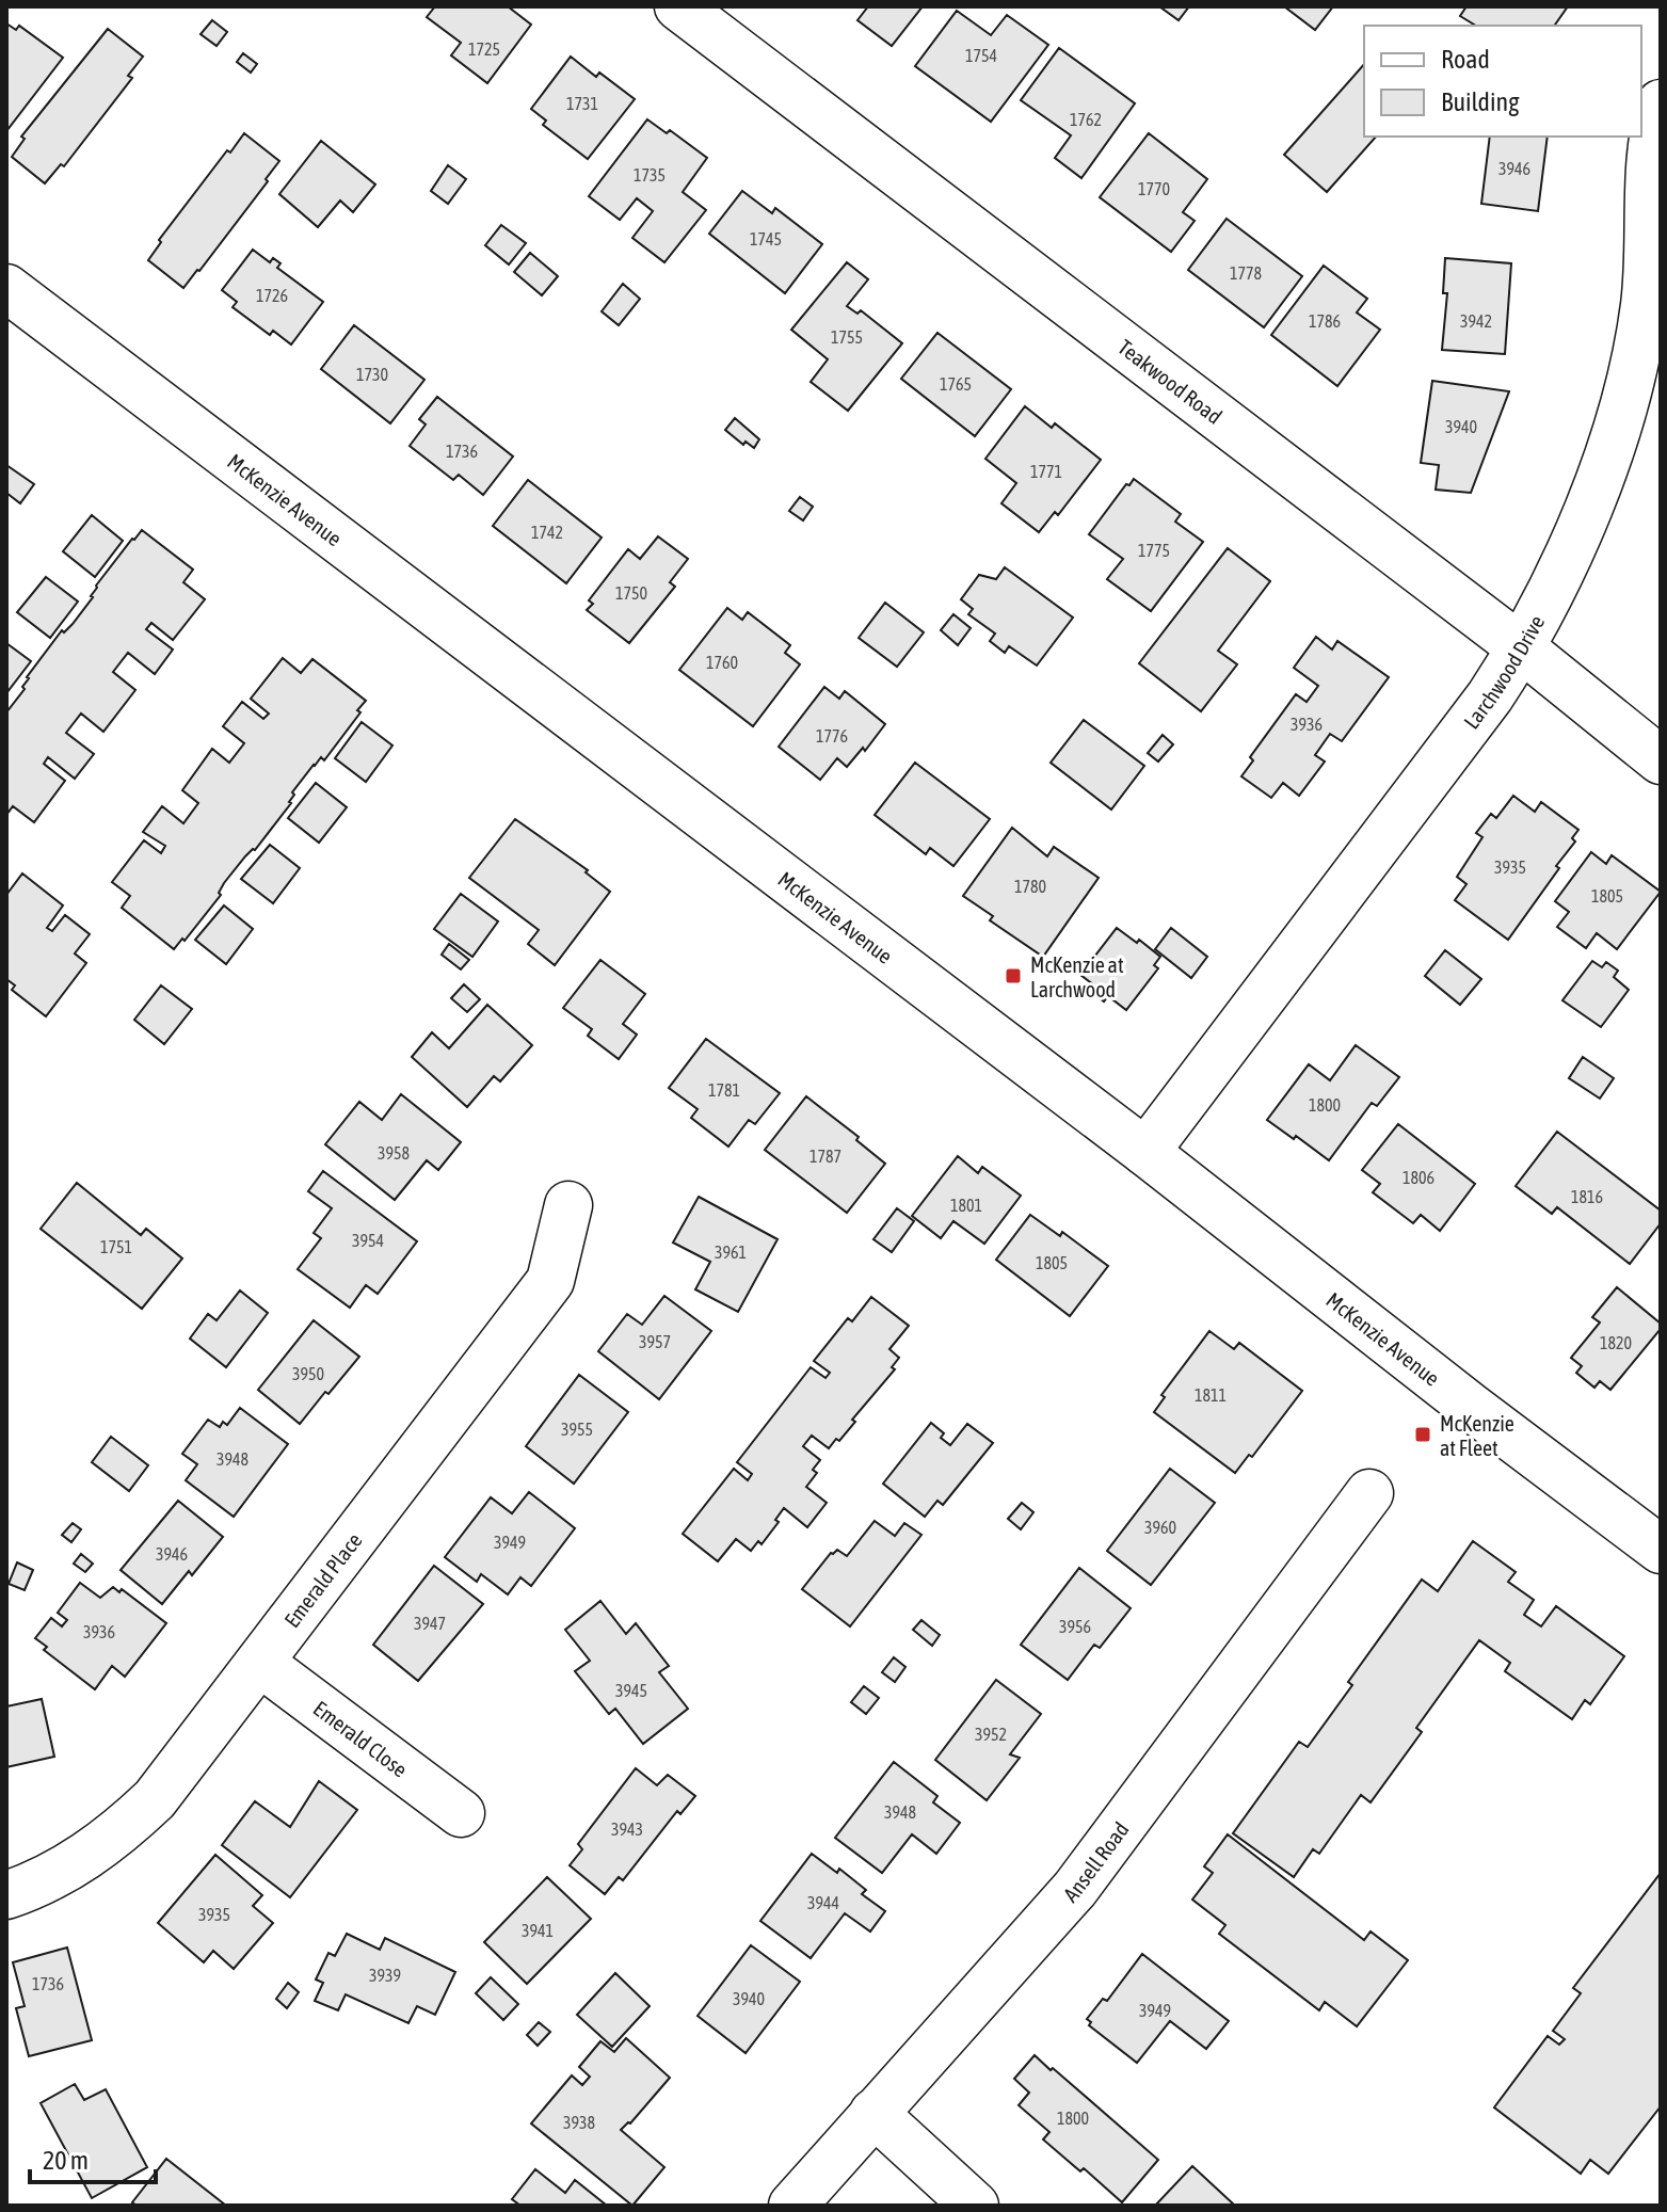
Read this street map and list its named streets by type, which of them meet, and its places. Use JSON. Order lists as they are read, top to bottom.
{
  "streets": {
    "street": [
      "Teakwood Road",
      "McKenzie Avenue",
      "Larchwood Drive",
      "Emerald Place",
      "Emerald Close",
      "Ansell Road"
    ]
  },
  "crossings": [
    ["Teakwood Road", "Larchwood Drive"],
    ["McKenzie Avenue", "Larchwood Drive"],
    ["Emerald Place", "Emerald Close"]
  ],
  "places": {
    "transit": ["McKenzie at Larchwood", "McKenzie at Fleet"]
  },
  "house_numbers": [
    "1725",
    "1754",
    "1731",
    "1762",
    "3946",
    "1735",
    "1770",
    "1745",
    "1778",
    "1726",
    "1786",
    "3942",
    "1755",
    "1730",
    "1765",
    "3940",
    "1736",
    "1771",
    "1742",
    "1775",
    "1750",
    "1760",
    "3936",
    "1776",
    "3935",
    "1780",
    "1805",
    "1781",
    "1800",
    "3958",
    "1787",
    "1806",
    "1816",
    "1801",
    "3954",
    "1751",
    "3961",
    "1805",
    "3957",
    "1820",
    "3950",
    "1811",
    "3955",
    "3948",
    "3960",
    "3949",
    "3946",
    "3947",
    "3956",
    "3936",
    "3945",
    "3952",
    "3948",
    "3943",
    "3944",
    "3935",
    "3941",
    "3939",
    "1736",
    "3940",
    "3949",
    "1800",
    "3938"
  ],
  "legend": ["Road", "Building"],
  "scale_bar": "20 m"
}
